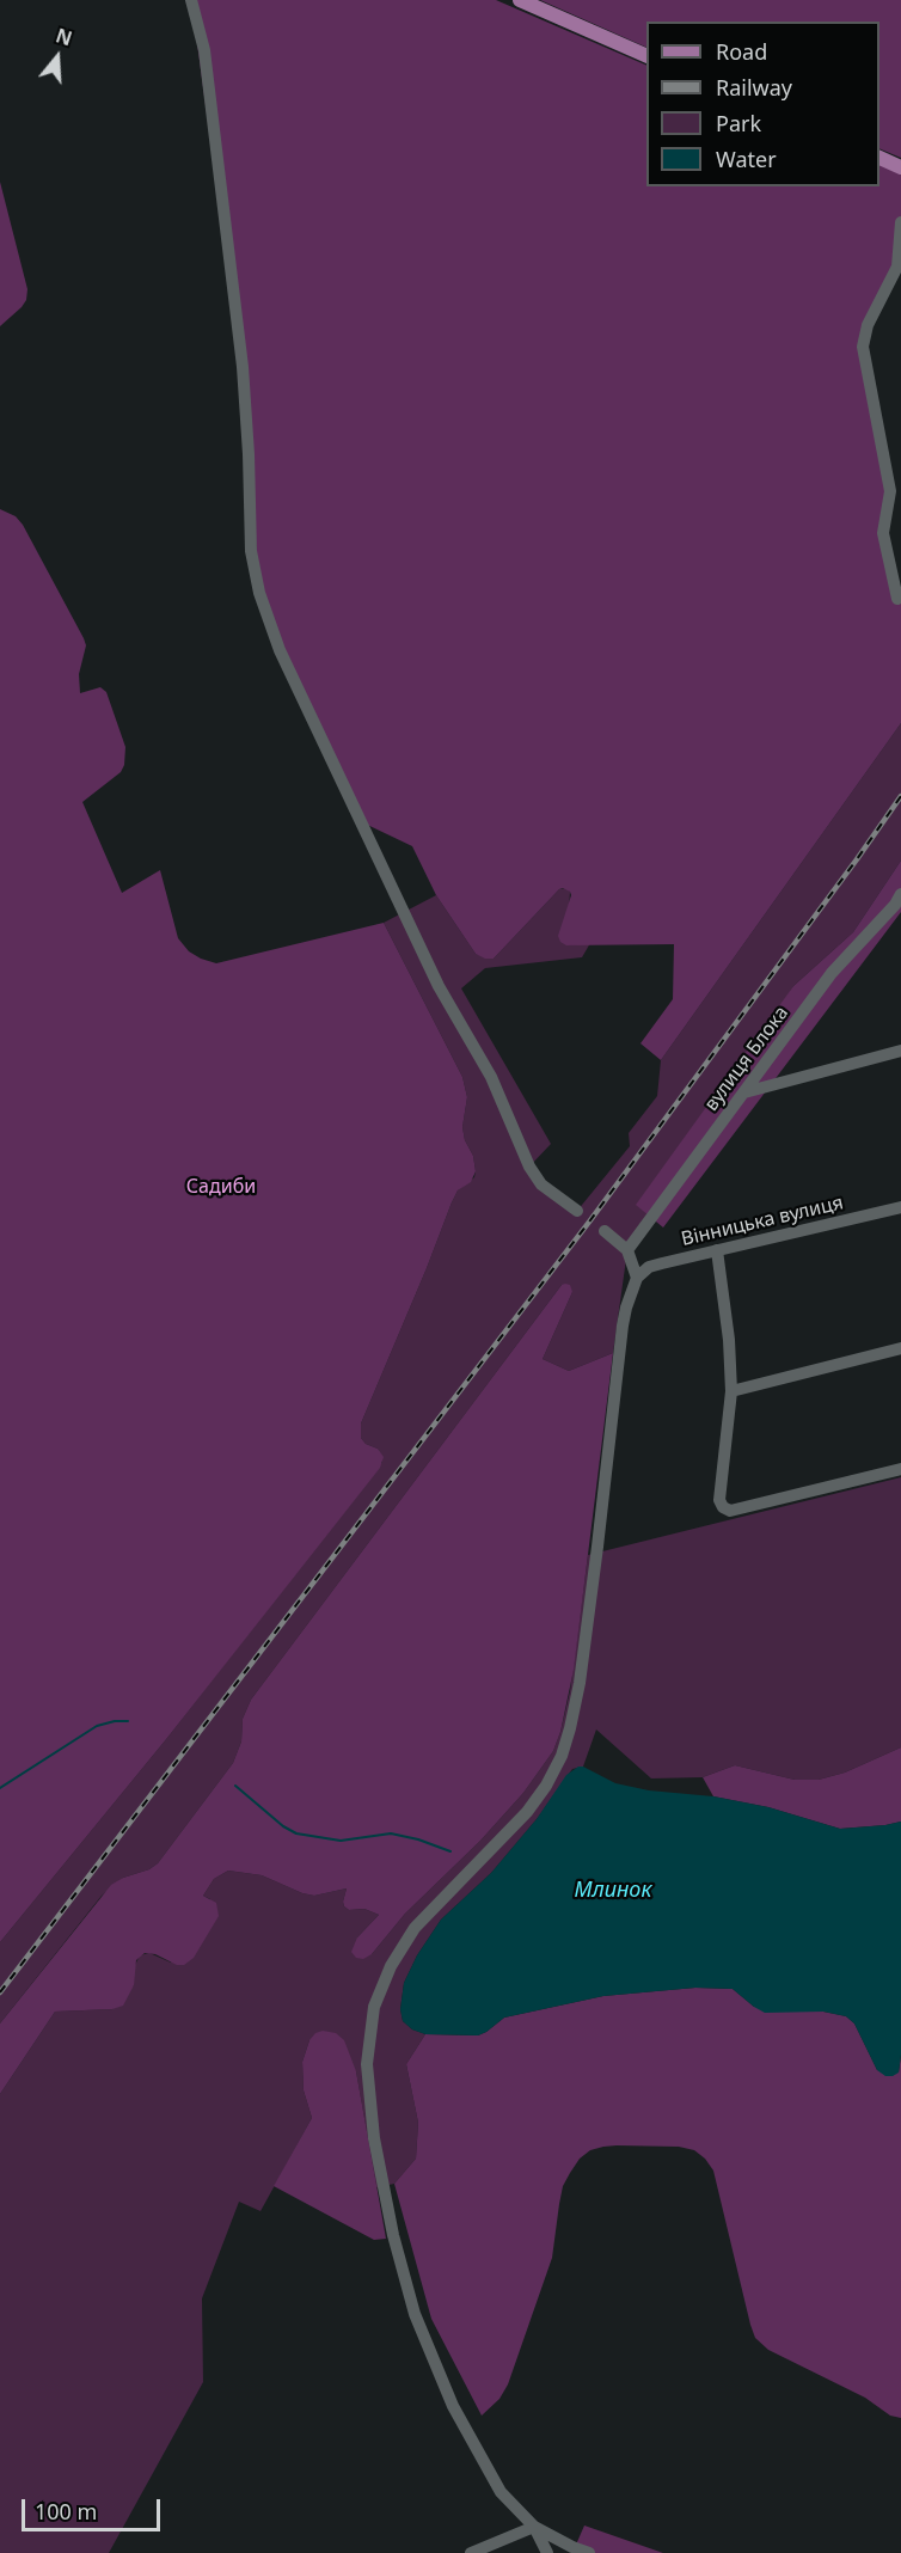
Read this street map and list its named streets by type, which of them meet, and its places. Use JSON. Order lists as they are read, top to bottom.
{
  "streets": {
    "street": ["вулиця Блока", "Вінницька вулиця"]
  },
  "water": ["Млинок"],
  "parks": ["Садиби"],
  "legend": [
    "Road",
    "Railway",
    "Park",
    "Water"
  ],
  "scale_bar": "100 m",
  "north": "top"
}
